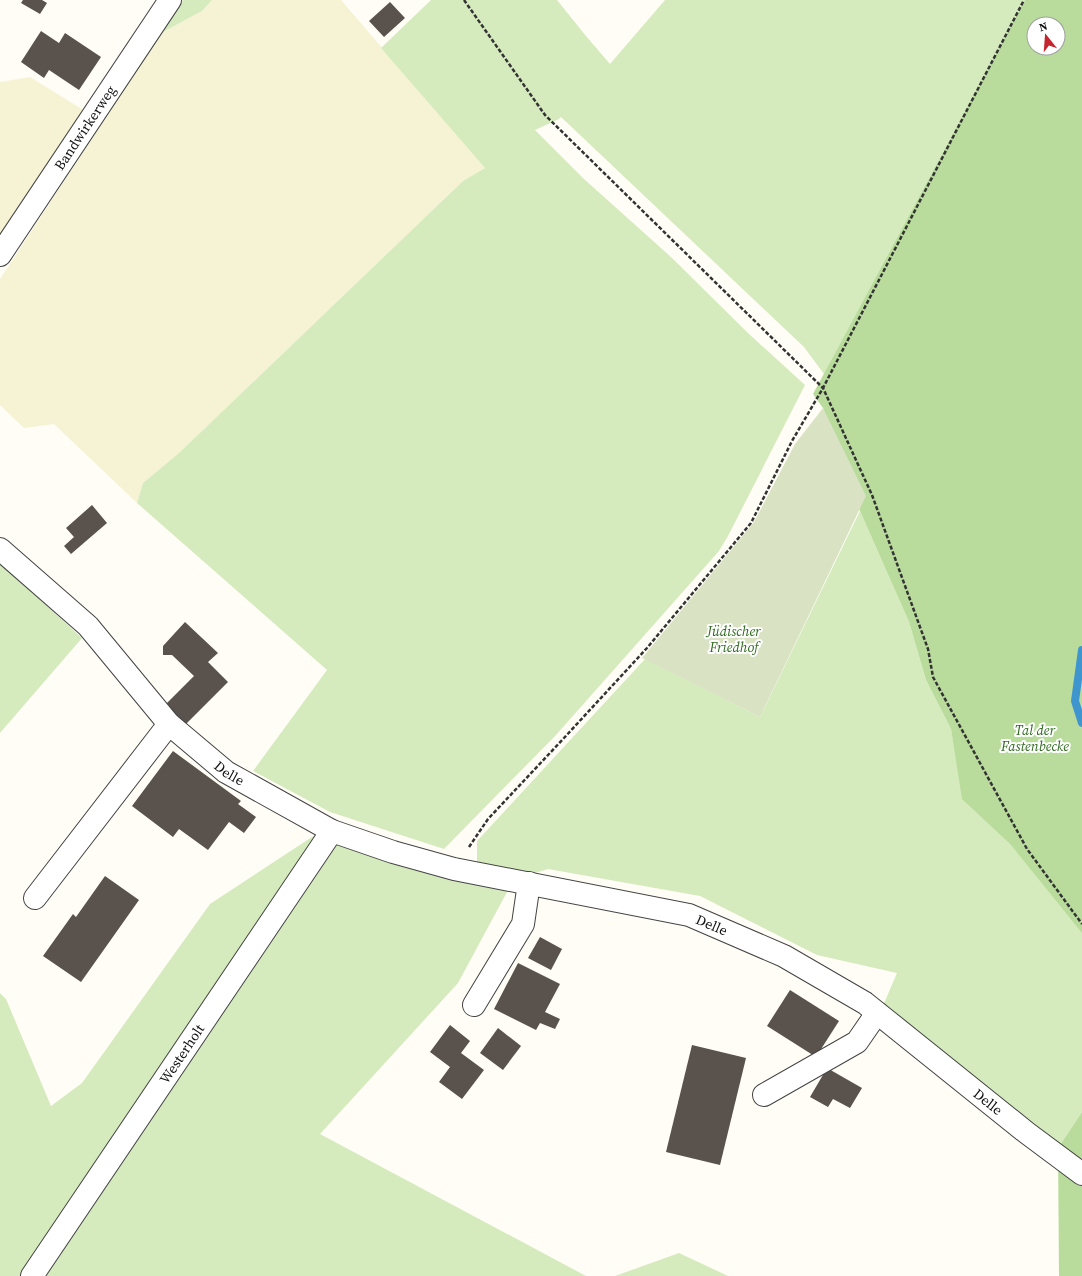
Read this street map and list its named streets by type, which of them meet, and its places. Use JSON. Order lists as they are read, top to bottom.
{
  "streets": {
    "street": ["Bandwirkerweg", "Delle", "Westerholt"]
  },
  "crossings": [
    ["Delle", "Westerholt"]
  ],
  "parks": ["Jüdischer Friedhof", "Tal der Fastenbecke"],
  "north": "top"
}
